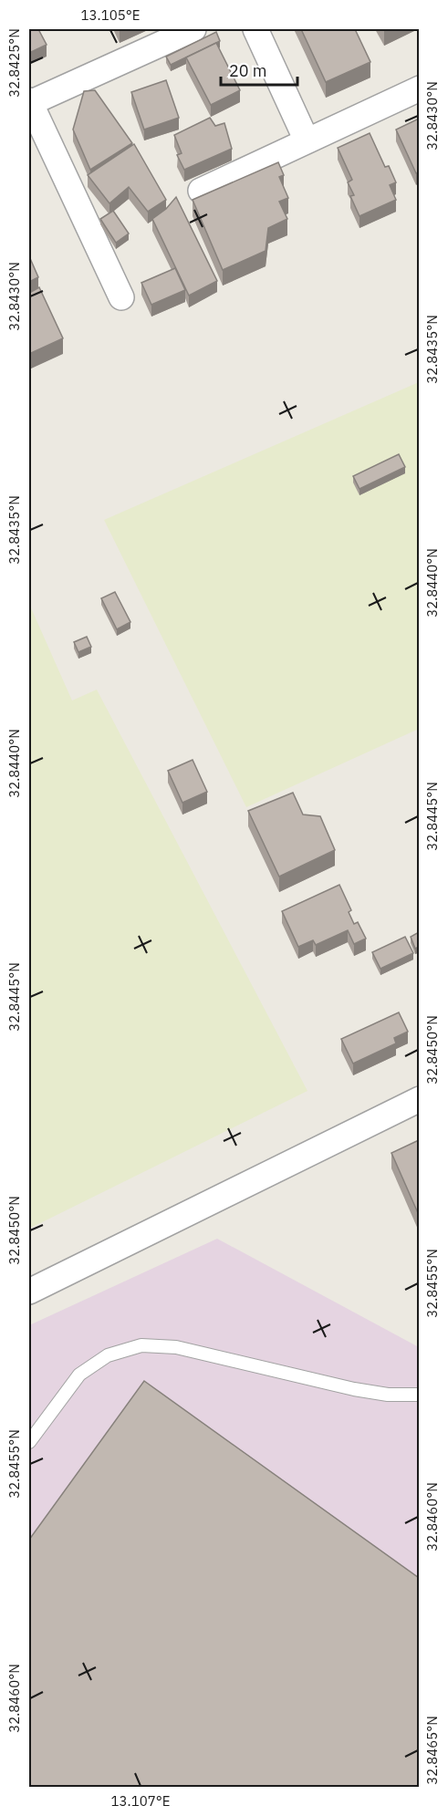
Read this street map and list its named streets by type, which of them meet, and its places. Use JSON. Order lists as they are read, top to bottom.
{
  "scale_bar": "20 m",
  "coordinates": [
    "13.105°E",
    "32.8425°N",
    "32.8430°N",
    "32.8435°N",
    "32.8440°N",
    "32.8445°N",
    "32.8450°N",
    "32.8455°N",
    "32.8460°N",
    "32.8465°N",
    "13.107°E"
  ]
}
